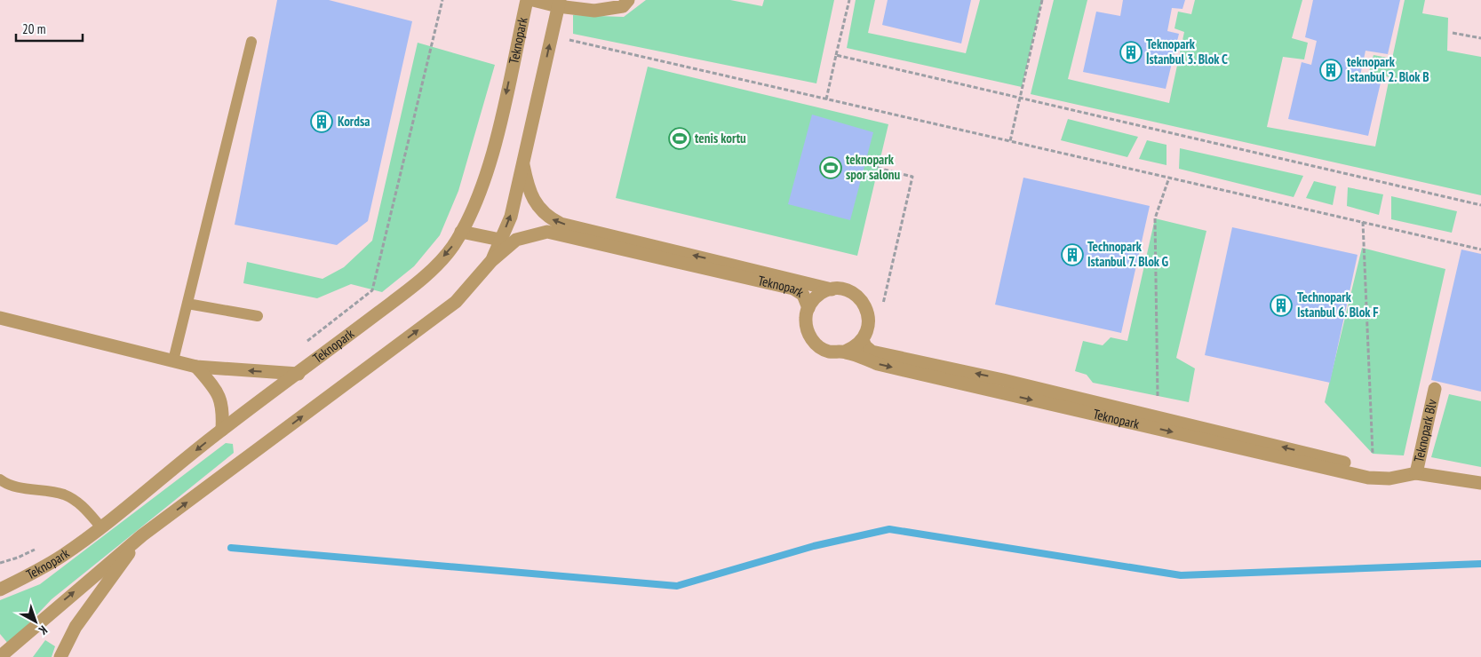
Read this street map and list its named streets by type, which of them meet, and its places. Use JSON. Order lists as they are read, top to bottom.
{
  "streets": {
    "street": ["Teknopark", "Teknopark Blv"]
  },
  "crossings": [
    ["Teknopark", "Teknopark Blv"]
  ],
  "places": {
    "building": [
      "Teknopark İstanbul 3. Blok C",
      "teknopark İstanbul 2. Blok B",
      "Kordsa",
      "Technopark Istanbul 7. Blok G",
      "Technopark Istanbul 6. Blok F"
    ],
    "sports": ["tenis kortu", "teknopark spor salonu"]
  },
  "scale_bar": "20 m",
  "north": "bottom right"
}
